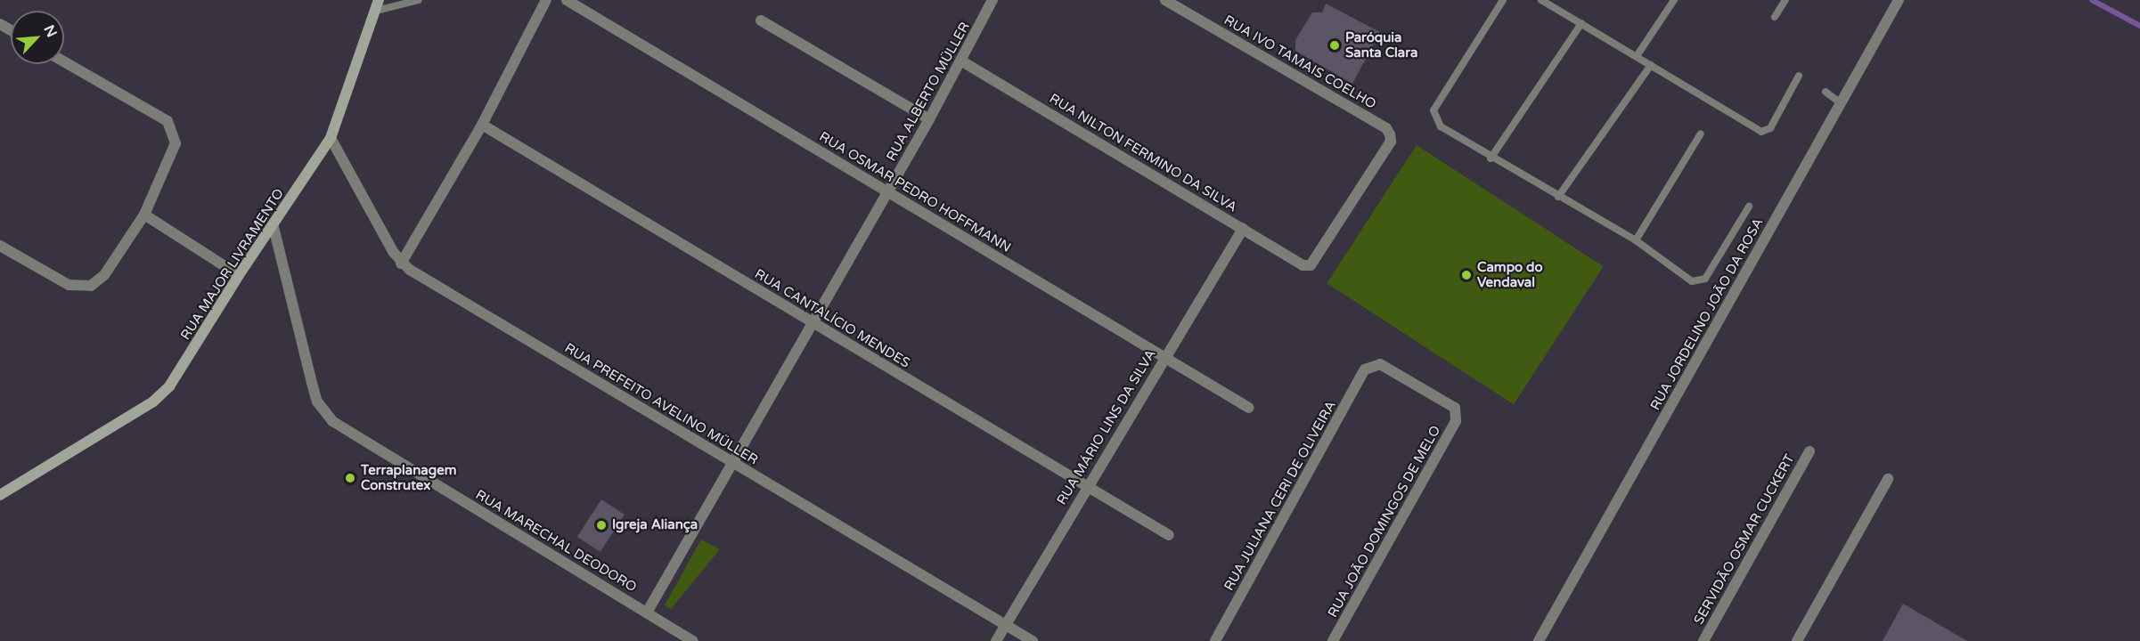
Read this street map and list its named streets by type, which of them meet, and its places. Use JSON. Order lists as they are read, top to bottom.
{
  "streets": {
    "main road": ["RUA MAJOR LIVRAMENTO"],
    "street": [
      "RUA IVO TAMAIS COELHO",
      "RUA ALBERTO MÜLLER",
      "RUA NILTON FERMINO DA SILVA",
      "RUA OSMAR PEDRO HOFFMANN",
      "RUA JORDELINO JOÃO DA ROSA",
      "RUA CANTALÍCIO MENDES",
      "RUA PREFEITO AVELINO MÜLLER",
      "RUA MÁRIO LINS DA SILVA",
      "RUA JULIANA CERI DE OLIVEIRA",
      "RUA JOÃO DOMINGOS DE MELO",
      "SERVIDÃO OSMAR CUCKERT",
      "RUA MARECHAL DEODORO"
    ]
  },
  "crossings": [
    ["RUA IVO TAMAIS COELHO", "RUA NILTON FERMINO DA SILVA"],
    ["RUA ALBERTO MÜLLER", "RUA NILTON FERMINO DA SILVA"],
    ["RUA ALBERTO MÜLLER", "RUA OSMAR PEDRO HOFFMANN"],
    ["RUA ALBERTO MÜLLER", "RUA CANTALÍCIO MENDES"],
    ["RUA ALBERTO MÜLLER", "RUA PREFEITO AVELINO MÜLLER"],
    ["RUA ALBERTO MÜLLER", "RUA MARECHAL DEODORO"],
    ["RUA NILTON FERMINO DA SILVA", "RUA MÁRIO LINS DA SILVA"],
    ["RUA OSMAR PEDRO HOFFMANN", "RUA MÁRIO LINS DA SILVA"],
    ["RUA MAJOR LIVRAMENTO", "RUA PREFEITO AVELINO MÜLLER"],
    ["RUA MAJOR LIVRAMENTO", "RUA MARECHAL DEODORO"],
    ["RUA CANTALÍCIO MENDES", "RUA MÁRIO LINS DA SILVA"],
    ["RUA PREFEITO AVELINO MÜLLER", "RUA MÁRIO LINS DA SILVA"],
    ["RUA JULIANA CERI DE OLIVEIRA", "RUA JOÃO DOMINGOS DE MELO"]
  ],
  "places": [
    "Paróquia Santa Clara",
    "Campo do Vendaval",
    "Terraplanagem Construtex",
    "Igreja Aliança"
  ],
  "north": "top right"
}
